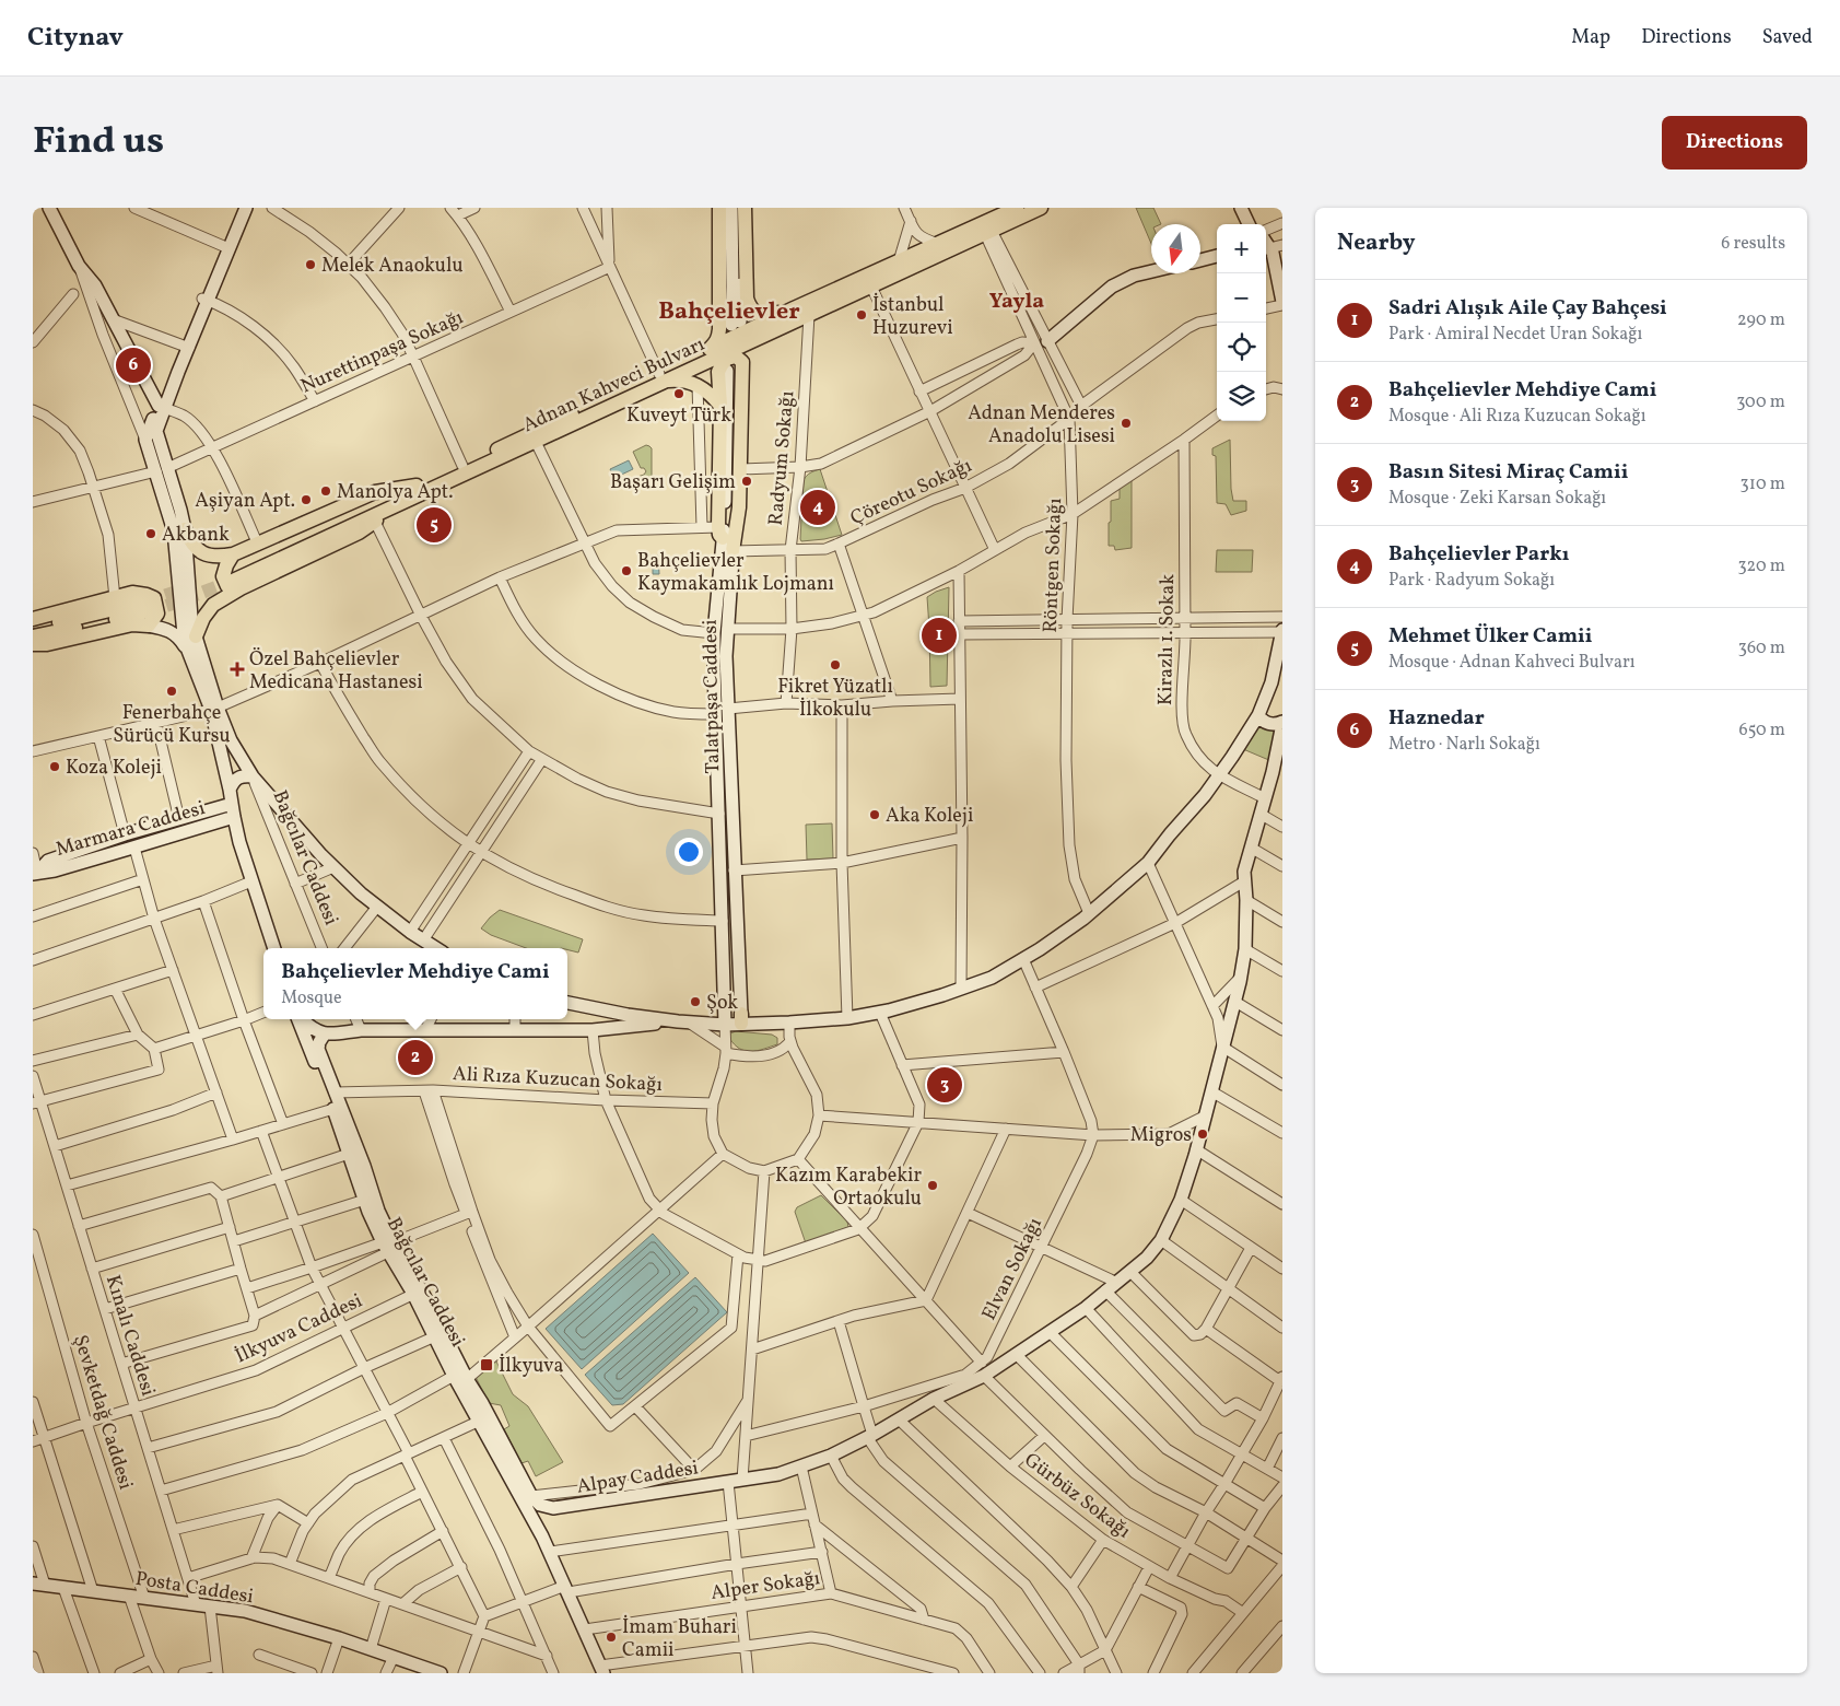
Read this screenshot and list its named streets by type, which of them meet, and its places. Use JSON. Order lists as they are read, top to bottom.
{
  "streets": {
    "main road": [
      "Adnan Kahveci Bulvarı",
      "Talatpaşa Caddesi",
      "Marmara Caddesi",
      "Bağcılar Caddesi",
      "Alpay Caddesi",
      "Posta Caddesi"
    ],
    "street": [
      "Nurettinpaşa Sokağı",
      "Radyum Sokağı",
      "Çöreotu Sokağı",
      "Röntgen Sokağı",
      "Kirazlı 1. Sokak",
      "Ali Rıza Kuzucan Sokağı",
      "Elvan Sokağı",
      "İlkyuva Caddesi",
      "Kınalı Caddesi",
      "Şevketdağ Caddesi",
      "Gürbüz Sokağı",
      "Alper Sokağı"
    ]
  },
  "crossings": [
    ["Nurettinpaşa Sokağı", "Bağcılar Caddesi"],
    ["Adnan Kahveci Bulvarı", "Radyum Sokağı"],
    ["Adnan Kahveci Bulvarı", "Röntgen Sokağı"],
    ["Radyum Sokağı", "Çöreotu Sokağı"],
    ["Çöreotu Sokağı", "Röntgen Sokağı"],
    ["Çöreotu Sokağı", "Talatpaşa Caddesi"],
    ["Kirazlı 1. Sokak", "Alpay Caddesi"],
    ["Marmara Caddesi", "Bağcılar Caddesi"],
    ["Bağcılar Caddesi", "İlkyuva Caddesi"],
    ["Bağcılar Caddesi", "Alper Sokağı"],
    ["İlkyuva Caddesi", "Kınalı Caddesi"],
    ["İlkyuva Caddesi", "Şevketdağ Caddesi"],
    ["Kınalı Caddesi", "Posta Caddesi"],
    ["Şevketdağ Caddesi", "Posta Caddesi"],
    ["Alpay Caddesi", "Gürbüz Sokağı"]
  ],
  "districts": ["Yayla", "Bahçelievler"],
  "places": {
    "other": [
      "Melek Anaokulu",
      "İstanbul Huzurevi",
      "Kuveyt Türk",
      "Adnan Menderes Anadolu Lisesi",
      "Başarı Gelişim",
      "Manolya Apt.",
      "Aşiyan Apt.",
      "Akbank",
      "Bahçelievler Kaymakamlık Lojmanı",
      "Fikret Yüzatlı İlkokulu",
      "Fenerbahçe Sürücü Kursu",
      "Koza Koleji",
      "Aka Koleji",
      "Şok",
      "Migros",
      "Kazım Karabekir Ortaokulu",
      "İmam Buhari Camii"
    ],
    "health": ["Özel Bahçelievler Medicana Hastanesi"],
    "transit": ["İlkyuva"]
  },
  "north": "bottom",
  "page": {
    "header": "Citynav",
    "nav": ["Map", "Directions", "Saved"],
    "title": "Find us",
    "buttons": "Directions",
    "heading": ["Nearby", "6 results"],
    "map_buttons": ["+", "−"],
    "list": [
      {
        "mark": "1",
        "name": "Sadri Alışık Aile Çay Bahçesi",
        "note": "Park · Amiral Necdet Uran Sokağı",
        "value": "290 m"
      },
      {
        "mark": "2",
        "name": "Bahçelievler Mehdiye Cami",
        "note": "Mosque · Ali Rıza Kuzucan Sokağı",
        "value": "300 m"
      },
      {
        "mark": "3",
        "name": "Basın Sitesi Miraç Camii",
        "note": "Mosque · Zeki Karsan Sokağı",
        "value": "310 m"
      },
      {
        "mark": "4",
        "name": "Bahçelievler Parkı",
        "note": "Park · Radyum Sokağı",
        "value": "320 m"
      },
      {
        "mark": "5",
        "name": "Mehmet Ülker Camii",
        "note": "Mosque · Adnan Kahveci Bulvarı",
        "value": "360 m"
      },
      {
        "mark": "6",
        "name": "Haznedar",
        "note": "Metro · Narlı Sokağı",
        "value": "650 m"
      }
    ],
    "pins": [
      "6",
      "4",
      "5",
      "1",
      "2",
      "3"
    ],
    "popup": ["Bahçelievler Mehdiye Cami", "Mosque"]
  }
}
